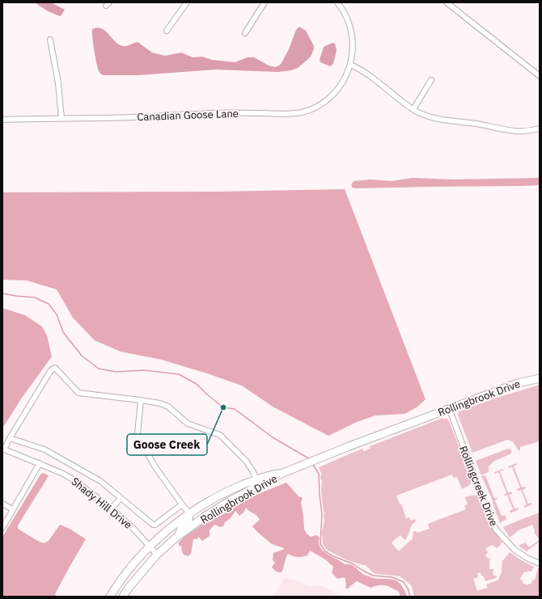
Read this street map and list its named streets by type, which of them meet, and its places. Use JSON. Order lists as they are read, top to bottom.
{
  "streets": {
    "main road": ["Rollingbrook Drive"],
    "street": ["Canadian Goose Lane", "Rollingcreek Drive", "Shady Hill Drive"]
  },
  "crossings": [
    ["Rollingbrook Drive", "Rollingcreek Drive"],
    ["Rollingbrook Drive", "Shady Hill Drive"]
  ],
  "places": ["Goose Creek"]
}
